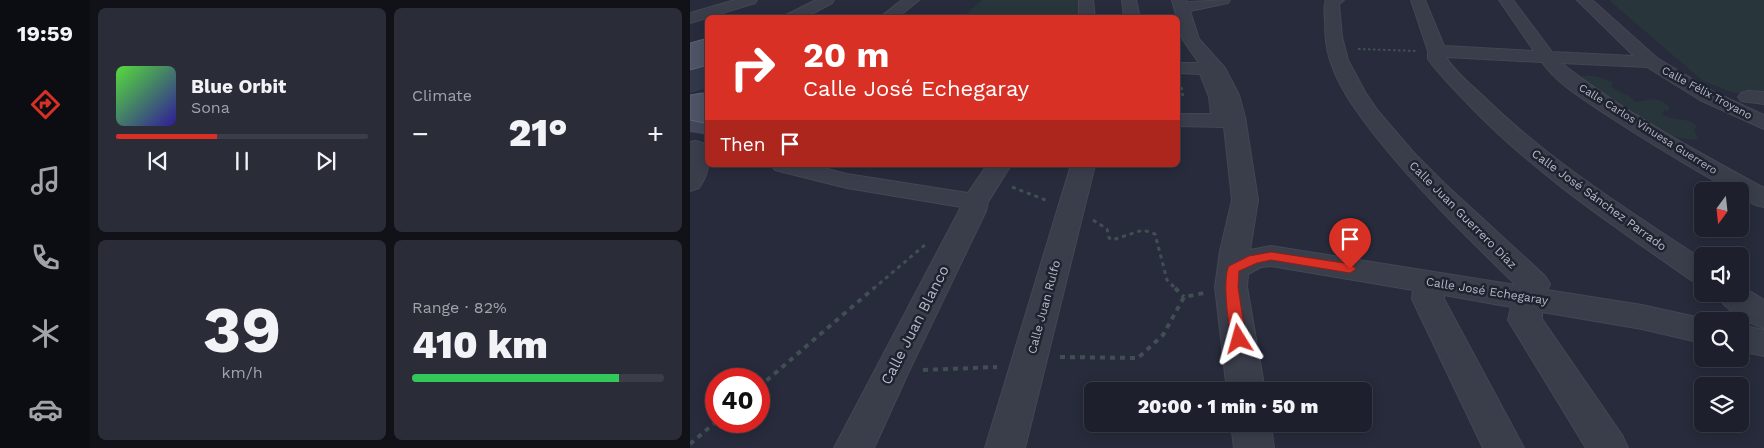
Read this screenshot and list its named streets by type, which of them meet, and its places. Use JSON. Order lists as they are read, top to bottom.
{
  "streets": {
    "street": [
      "Calle Félix Troyano",
      "Calle Carlos Vinuesa Guerrero",
      "Calle José Sánchez Parrado",
      "Calle Juan Guerrero Díaz",
      "Calle José Echegaray",
      "Calle Juan Rulfo",
      "Calle Juan Blanco"
    ]
  },
  "crossings": [
    ["Calle Juan Guerrero Díaz", "Calle José Echegaray"]
  ],
  "north": "bottom",
  "page": {
    "tabs": "19:59",
    "tile": [
      "Climate",
      ["39", "km/h"],
      ["Range · 82%", "410 km"]
    ],
    "turn": ["20 m", "Calle José Echegaray"],
    "song": ["Blue Orbit", "Sona"],
    "heat": ["−", "21°", "+"],
    "then": "Then",
    "limit": "40",
    "trip": "20:00 · 1 min · 50 m"
  }
}
